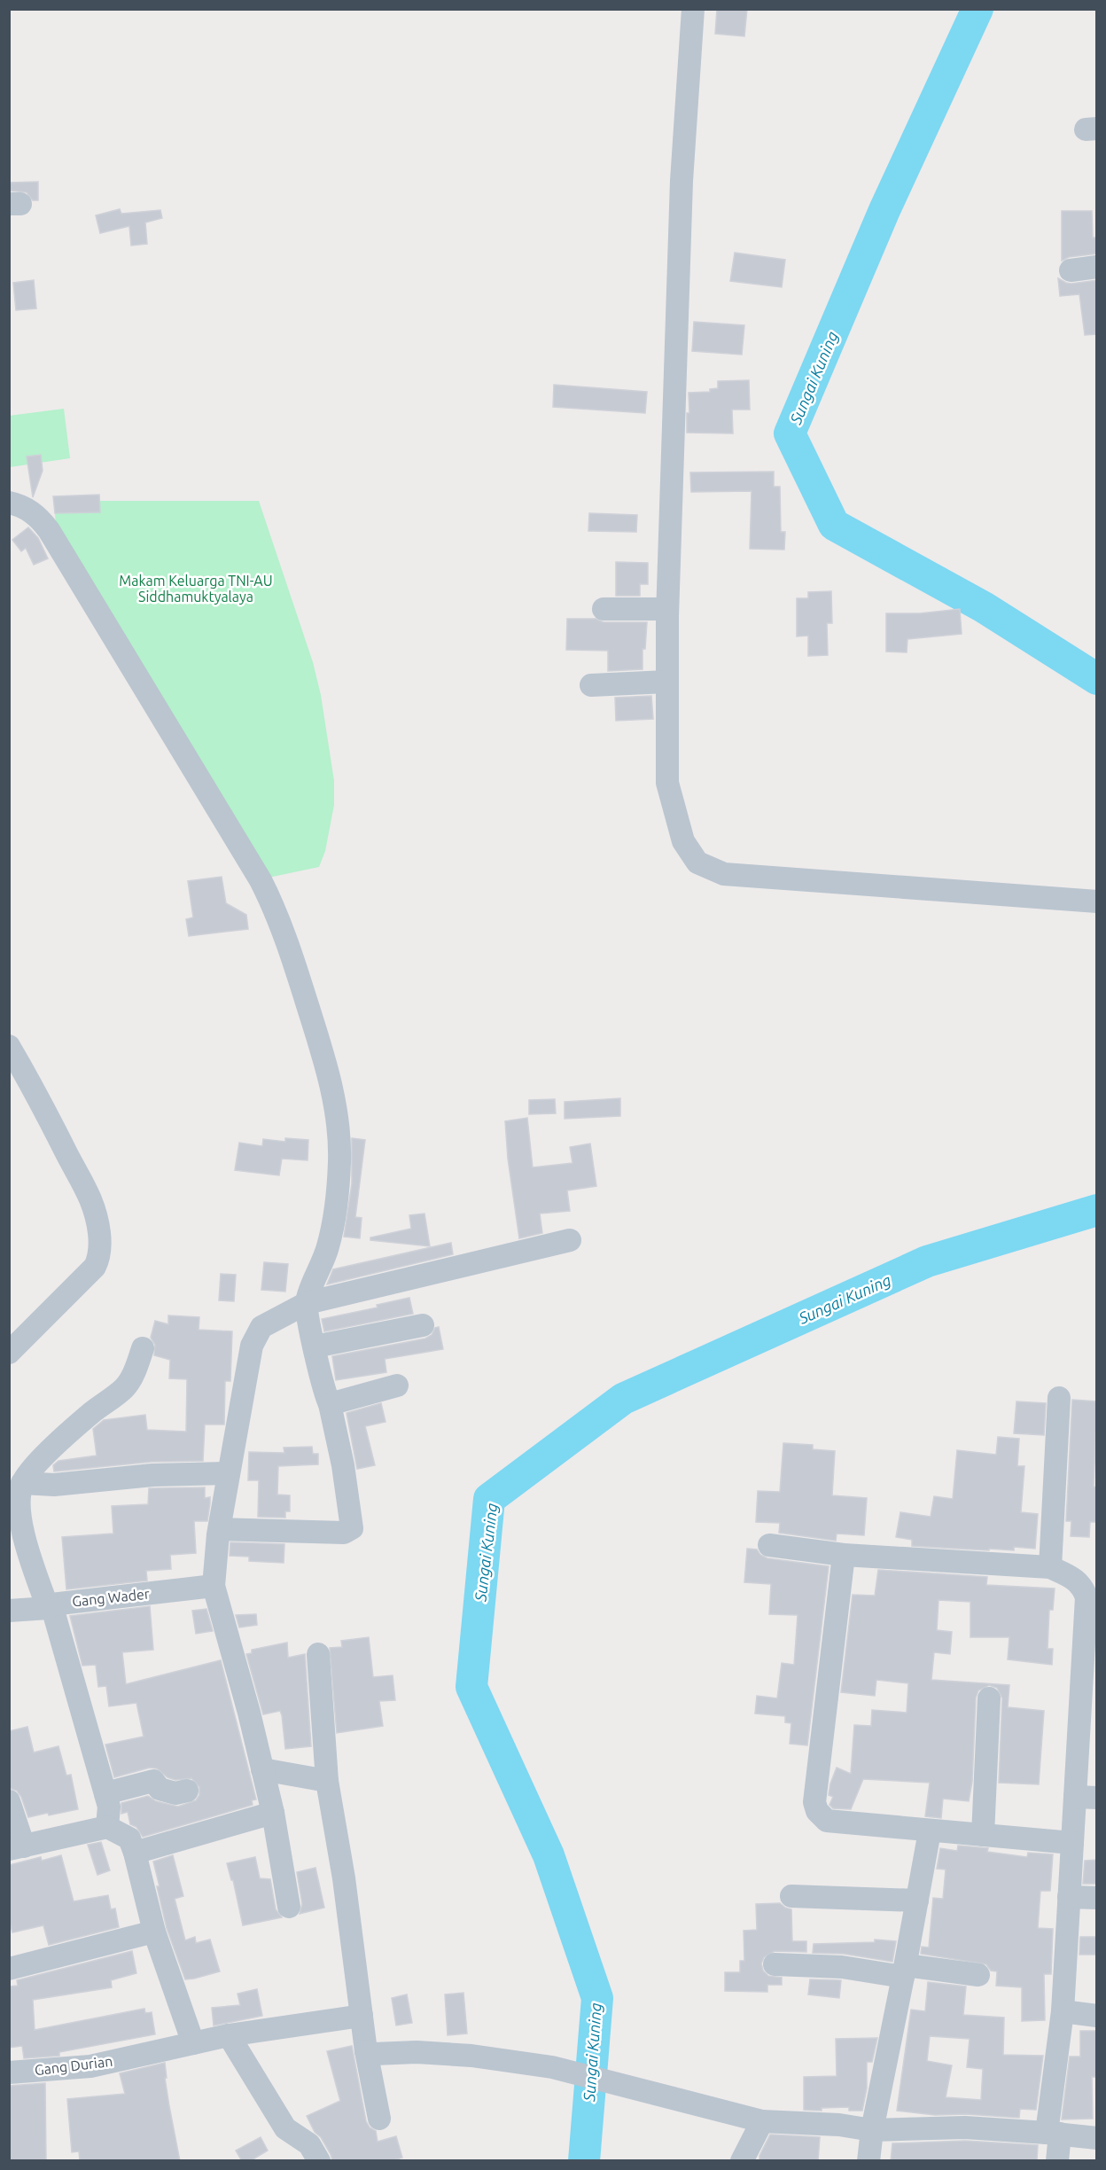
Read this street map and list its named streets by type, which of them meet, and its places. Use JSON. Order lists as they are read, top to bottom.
{
  "streets": {
    "street": ["Gang Wader", "Gang Durian"]
  },
  "water": ["Sungai Kuning"],
  "parks": ["Makam Keluarga TNI-AU Siddhamuktyalaya"]
}
